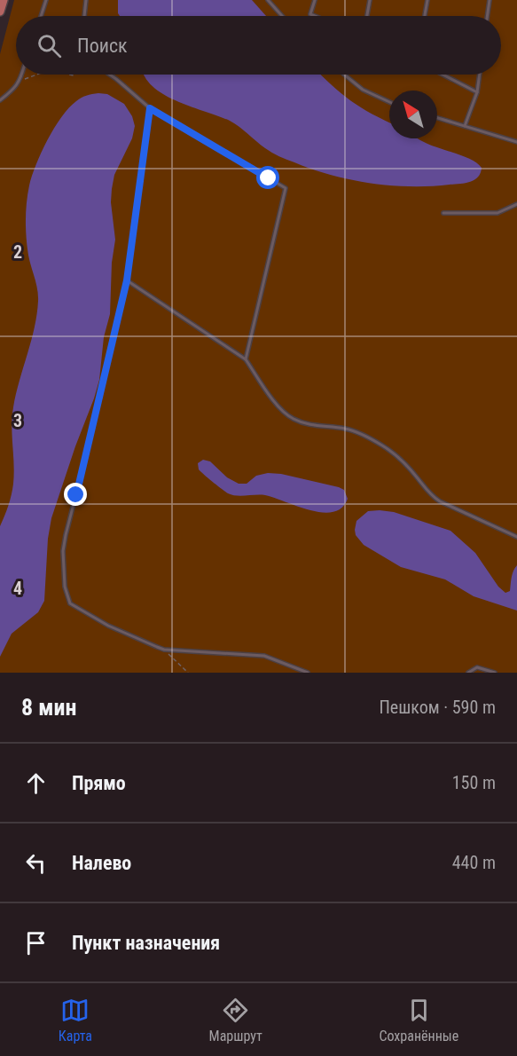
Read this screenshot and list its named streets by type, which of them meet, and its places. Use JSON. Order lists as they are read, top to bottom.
{
  "north": "top left",
  "page": {
    "search": "Поиск",
    "heading": ["8 мин", "Пешком · 590 m"],
    "list": [
      ["Прямо", "150 m"],
      ["Налево", "440 m"],
      "Пункт назначения"
    ],
    "nav": ["Карта", "Маршрут", "Сохранённые"]
  },
  "grid": {
    "rows": ["2", "3", "4"]
  }
}
